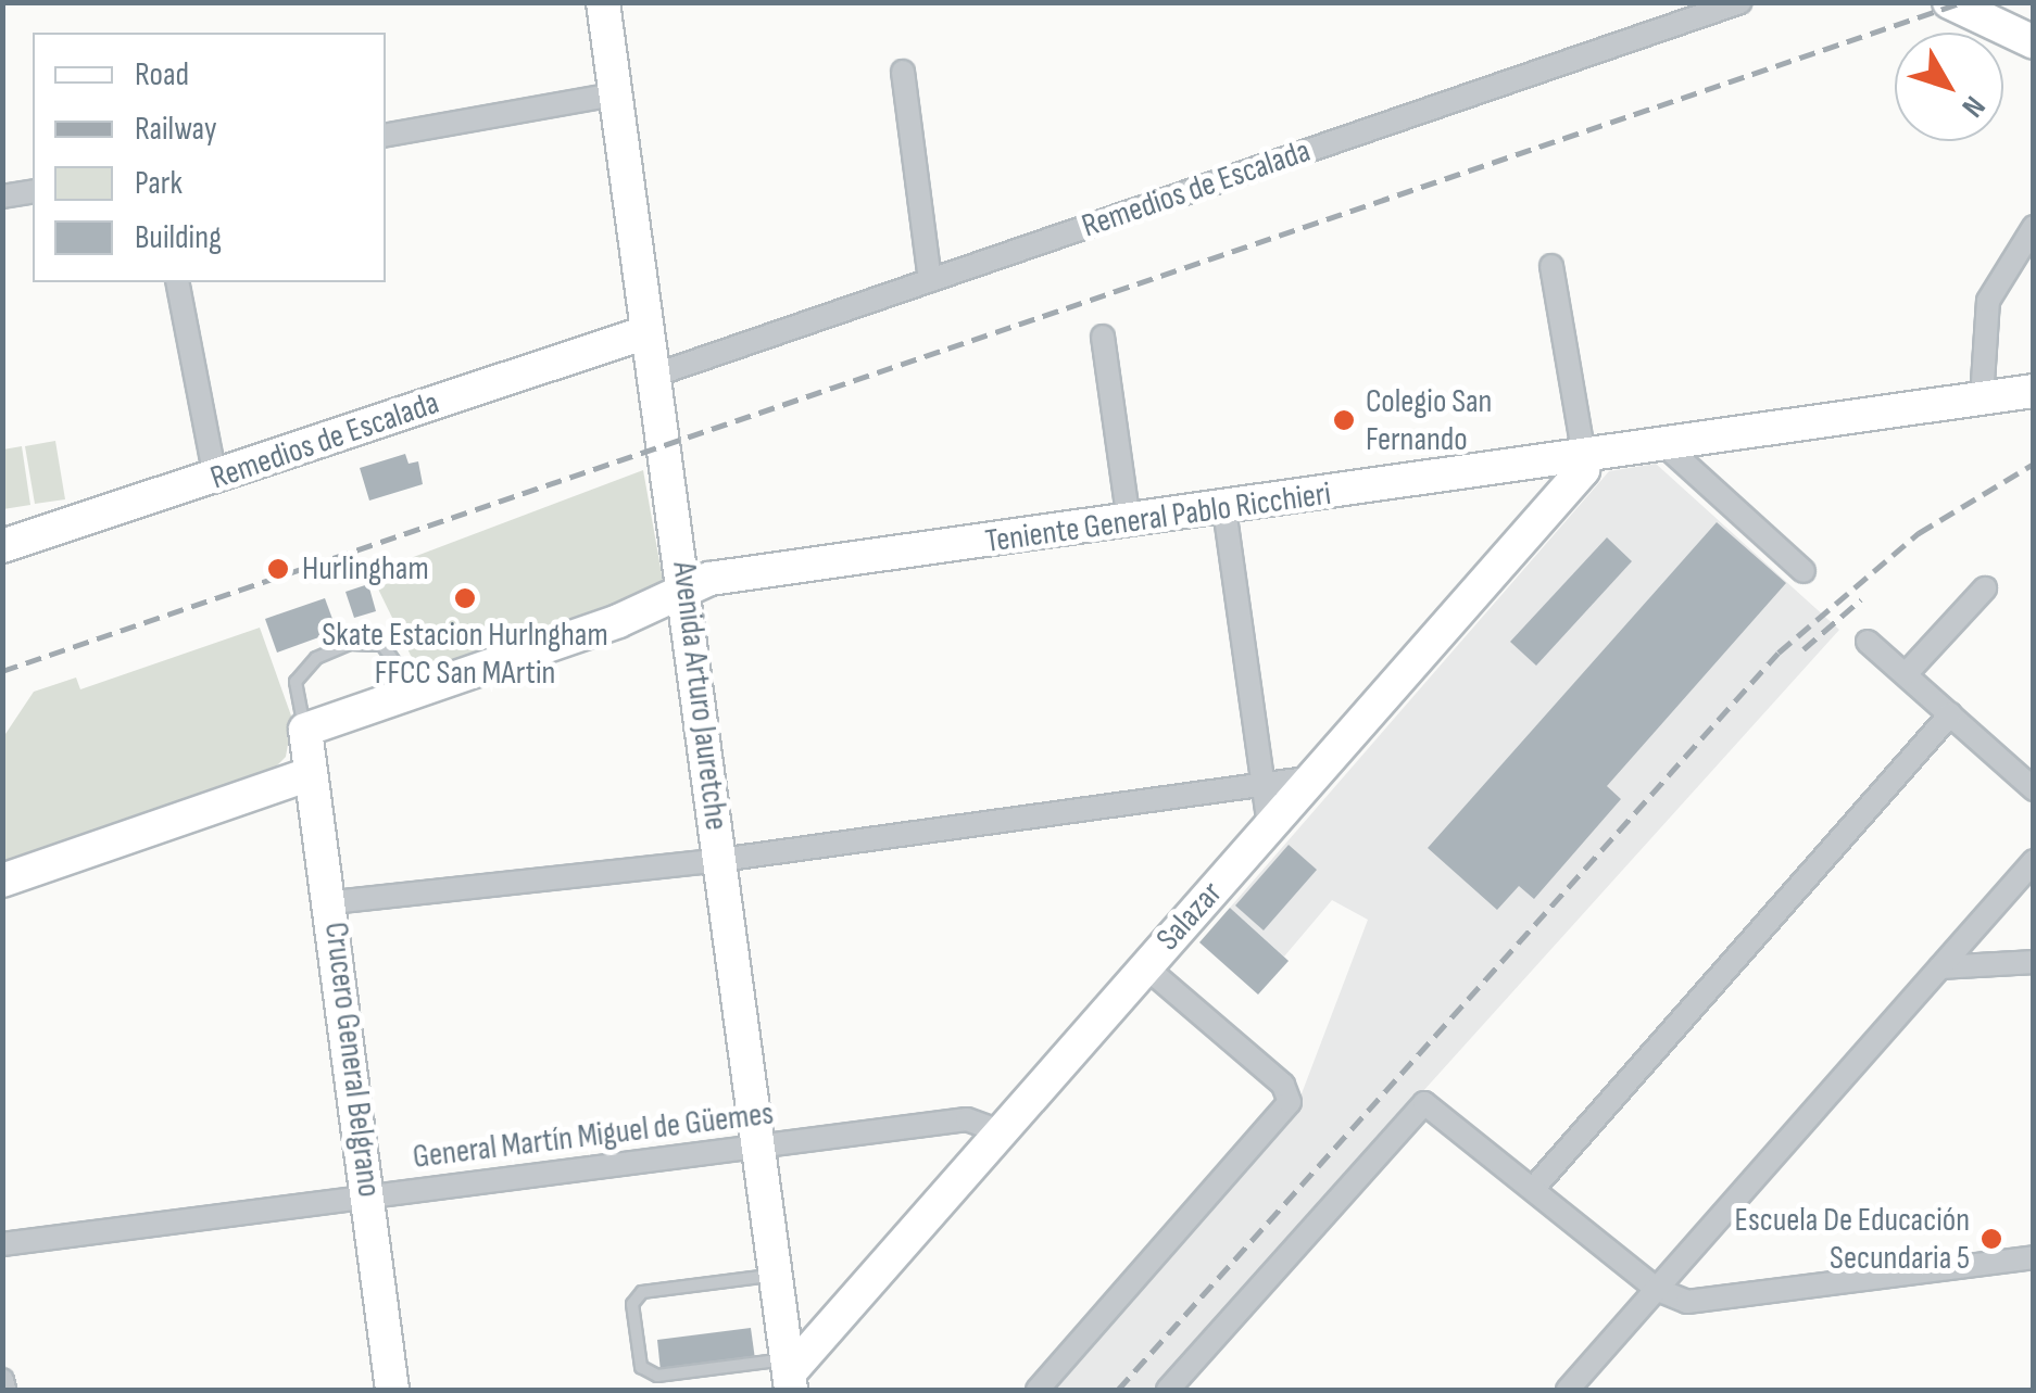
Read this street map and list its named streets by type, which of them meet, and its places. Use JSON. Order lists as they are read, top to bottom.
{
  "streets": {
    "street": [
      "Remedios de Escalada",
      "Teniente General Pablo Ricchieri",
      "Avenida Arturo Jauretche",
      "Salazar",
      "Crucero General Belgrano",
      "General Martín Miguel de Güemes"
    ]
  },
  "crossings": [
    ["Remedios de Escalada", "Avenida Arturo Jauretche"],
    ["Teniente General Pablo Ricchieri", "Avenida Arturo Jauretche"],
    ["Teniente General Pablo Ricchieri", "Salazar"],
    ["Teniente General Pablo Ricchieri", "Crucero General Belgrano"],
    ["Avenida Arturo Jauretche", "Salazar"],
    ["Avenida Arturo Jauretche", "General Martín Miguel de Güemes"],
    ["Salazar", "General Martín Miguel de Güemes"],
    ["Crucero General Belgrano", "General Martín Miguel de Güemes"]
  ],
  "places": [
    "Colegio San Fernando",
    "Hurlingham",
    "Skate Estacion Hurlngham FFCC San MArtin",
    "Escuela De Educación Secundaria 5"
  ],
  "legend": [
    "Road",
    "Railway",
    "Park",
    "Building"
  ],
  "north": "bottom right"
}
